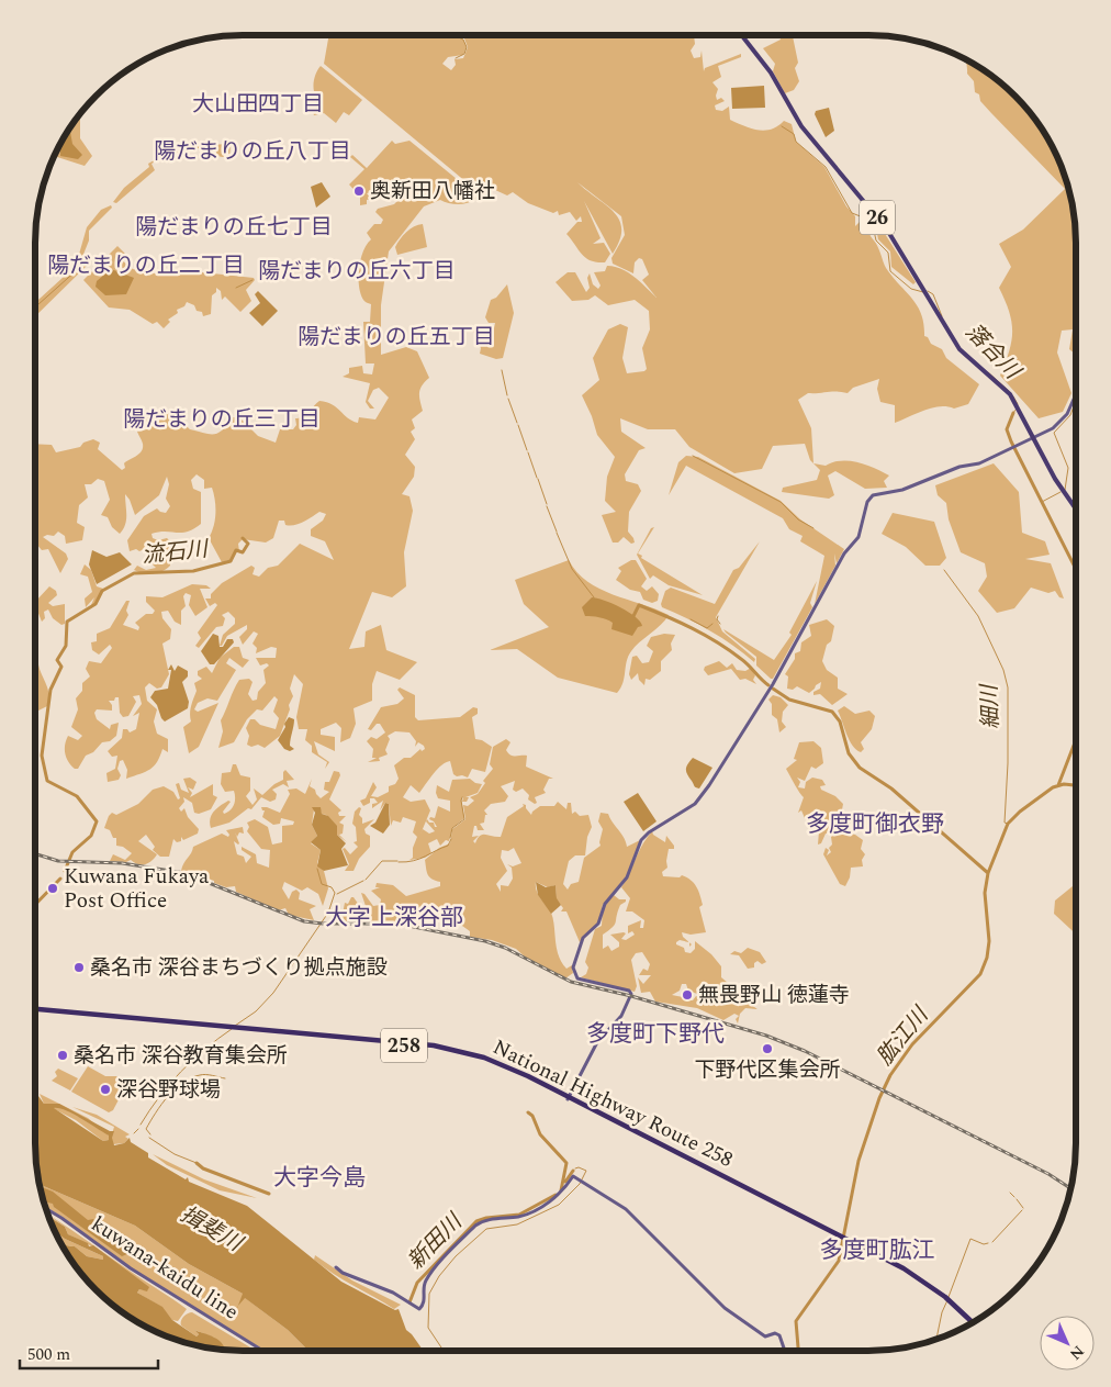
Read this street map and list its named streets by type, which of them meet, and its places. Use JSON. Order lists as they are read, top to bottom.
{
  "streets": {
    "highway": ["258", "National Highway Route 258"],
    "main road": ["26", "kuwana-kaidu line"]
  },
  "districts": [
    "大山田四丁目",
    "陽だまりの丘八丁目",
    "陽だまりの丘七丁目",
    "陽だまりの丘二丁目",
    "陽だまりの丘六丁目",
    "陽だまりの丘五丁目",
    "陽だまりの丘三丁目",
    "多度町御衣野",
    "大字上深谷部",
    "多度町下野代",
    "大字今島",
    "多度町肱江"
  ],
  "water": [
    "落合川",
    "流石川",
    "細川",
    "肱江川",
    "揖斐川",
    "新田川"
  ],
  "places": [
    "奥新田八幡社",
    "Kuwana Fukaya Post Office",
    "桑名市 深谷まちづくり拠点施設",
    "無畏野山 徳蓮寺",
    "下野代区集会所",
    "桑名市 深谷教育集会所",
    "深谷野球場"
  ],
  "scale_bar": "500 m",
  "north": "bottom right"
}
